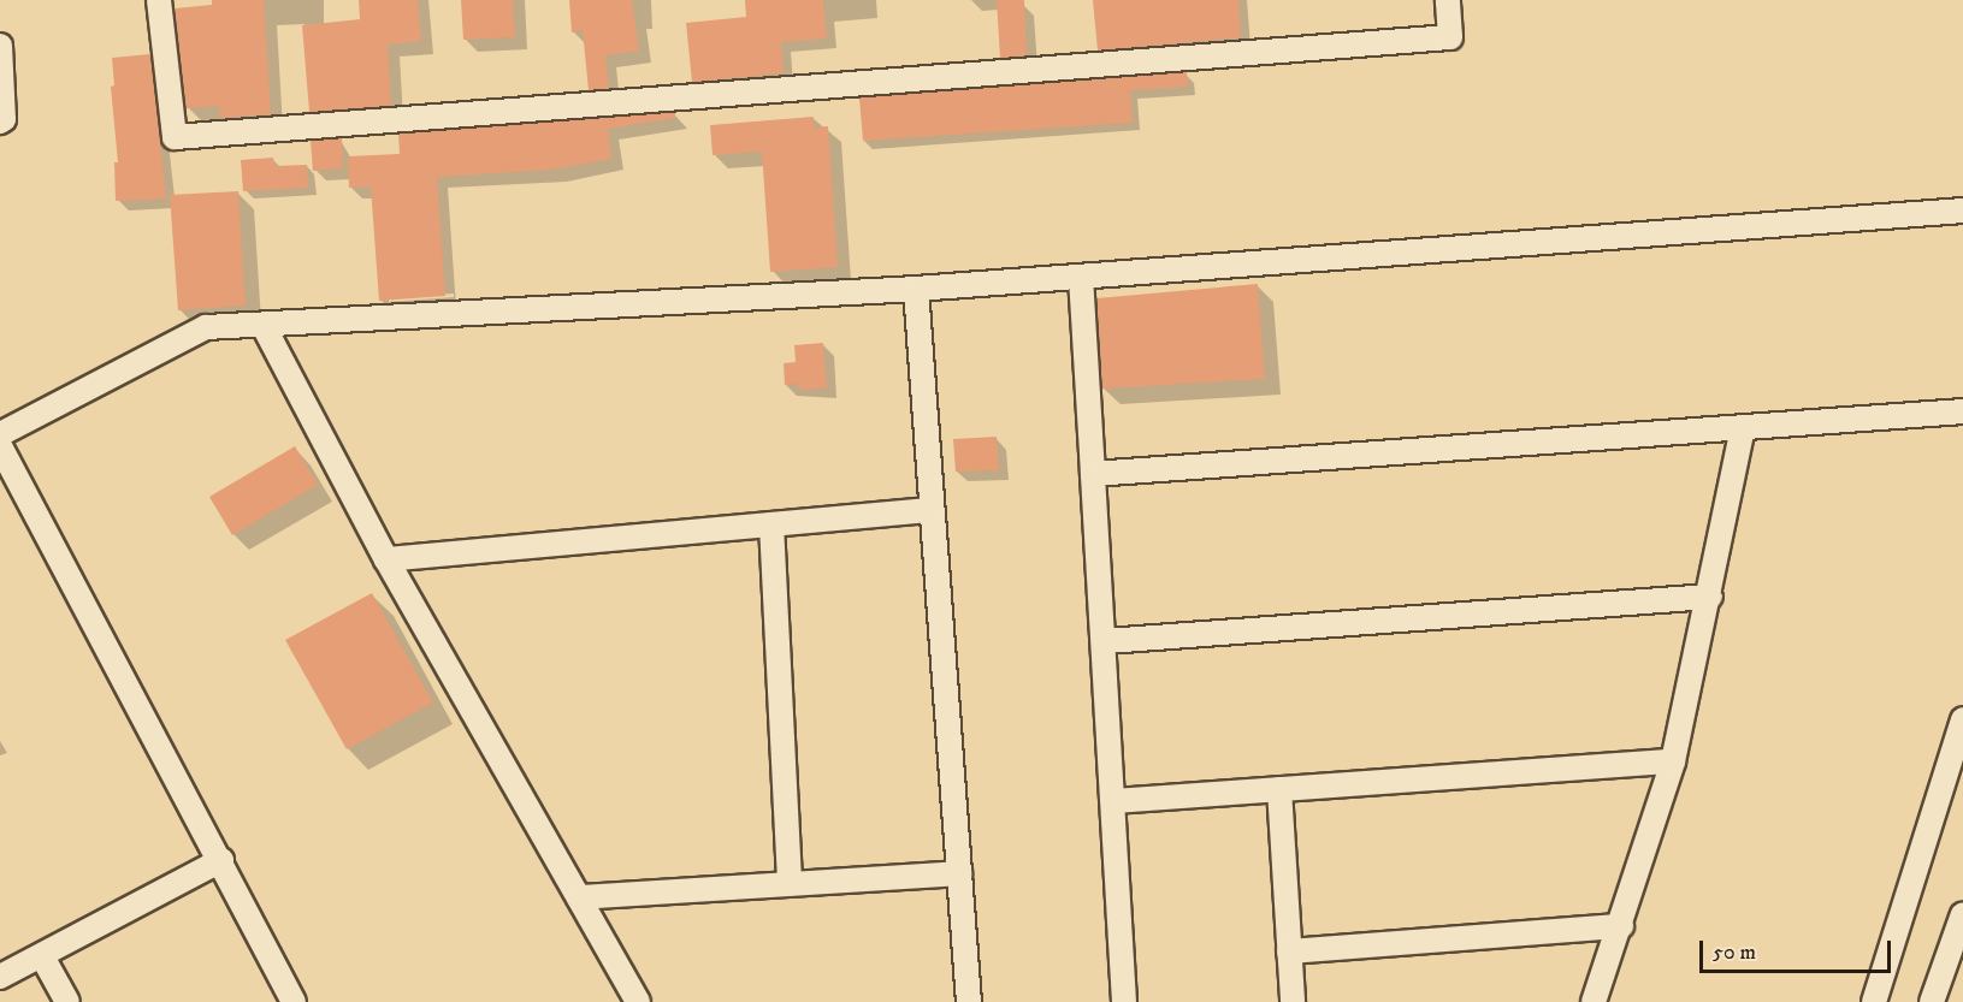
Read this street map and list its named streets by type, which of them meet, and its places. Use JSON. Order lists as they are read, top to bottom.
{
  "scale_bar": "50 m"
}
